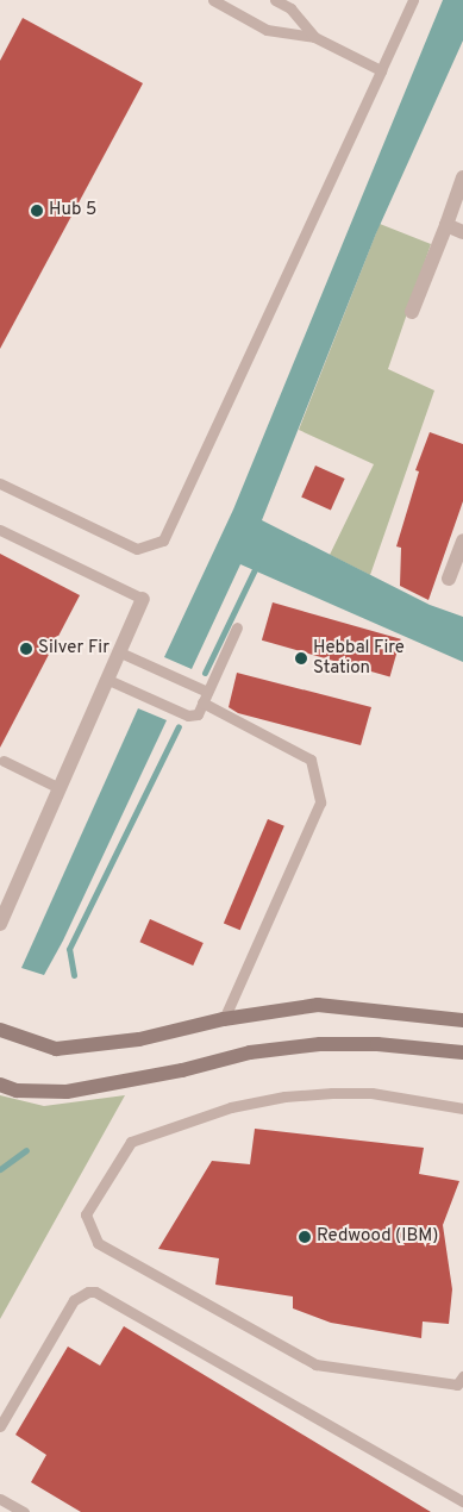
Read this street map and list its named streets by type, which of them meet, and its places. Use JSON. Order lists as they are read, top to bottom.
{
  "places": [
    "Hub 5",
    "Silver Fir",
    "Hebbal Fire Station",
    "Redwood (IBM)"
  ]
}
